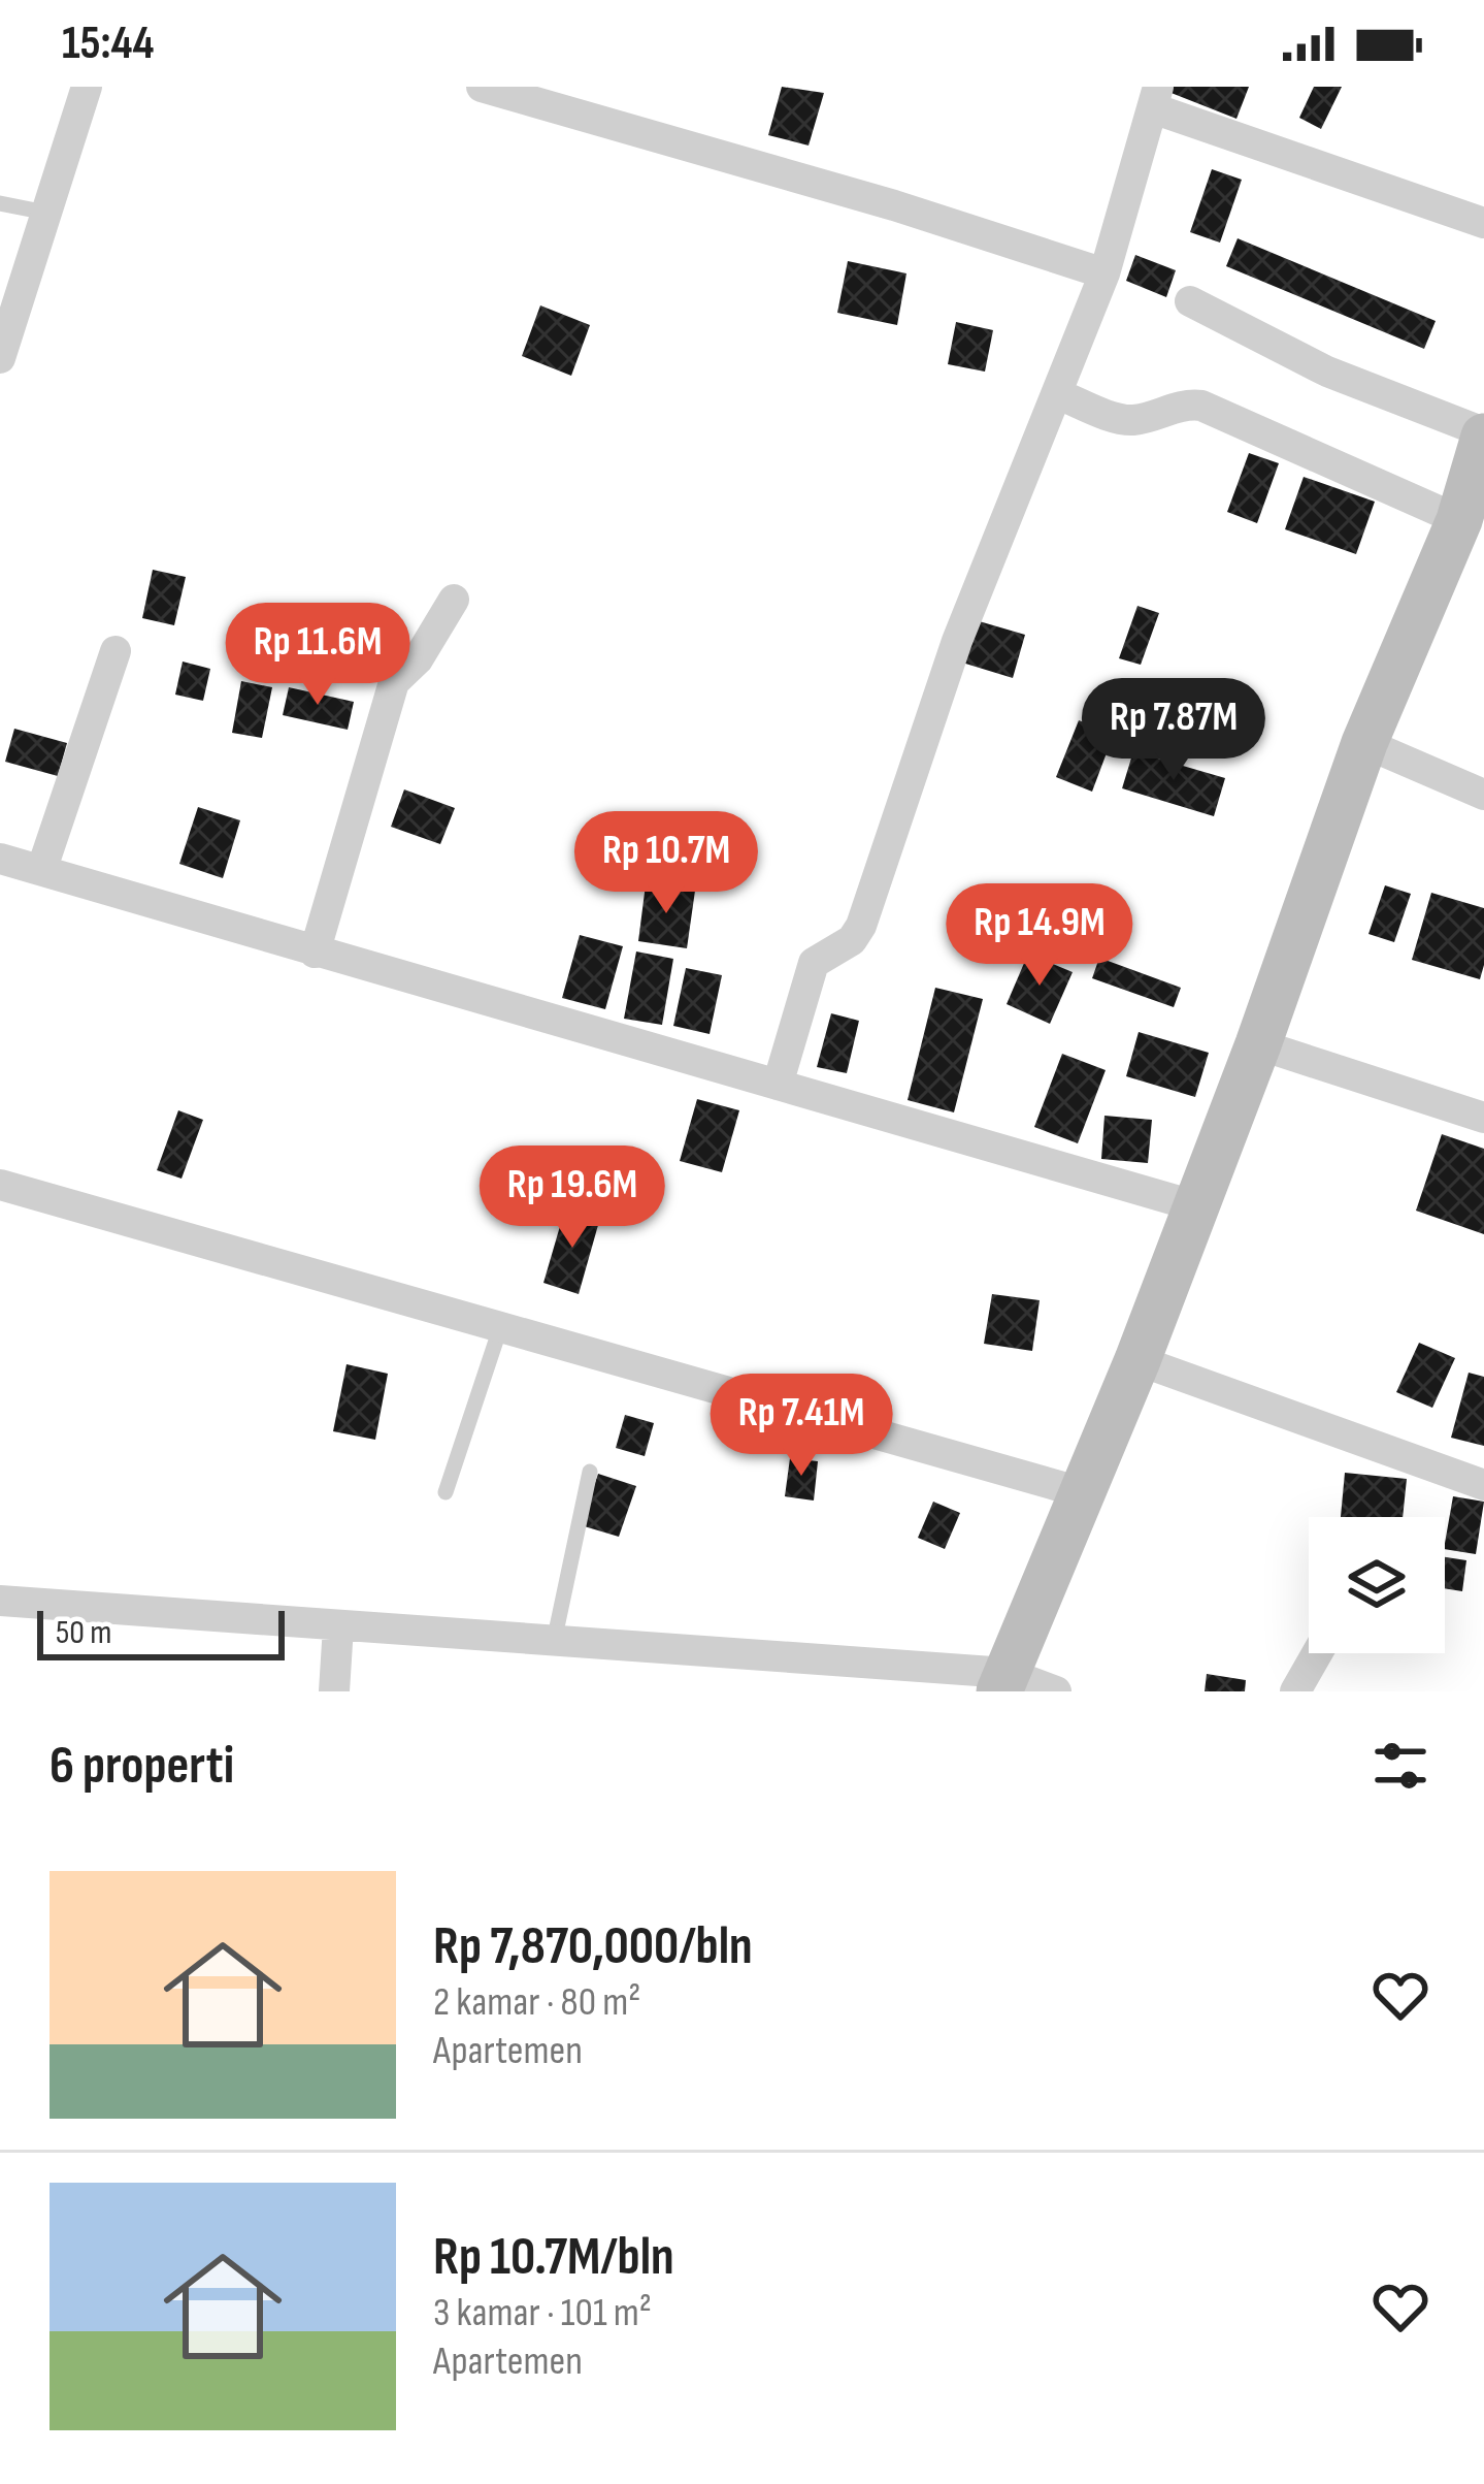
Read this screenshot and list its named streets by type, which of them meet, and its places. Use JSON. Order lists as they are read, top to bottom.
{
  "scale_bar": "50 m",
  "page": {
    "status": "15:44",
    "price": [
      "Rp 11.6M",
      "Rp 7.87M",
      "Rp 10.7M",
      "Rp 14.9M",
      "Rp 19.6M",
      "Rp 7.41M"
    ],
    "scale": "50 m",
    "heading": "6 properti",
    "list": [
      {
        "name": "Rp 7,870,000/bln",
        "note": "2 kamar · 80 m² · Apartemen"
      },
      {
        "name": "Rp 10.7M/bln",
        "note": "3 kamar · 101 m² · Apartemen"
      }
    ]
  }
}
